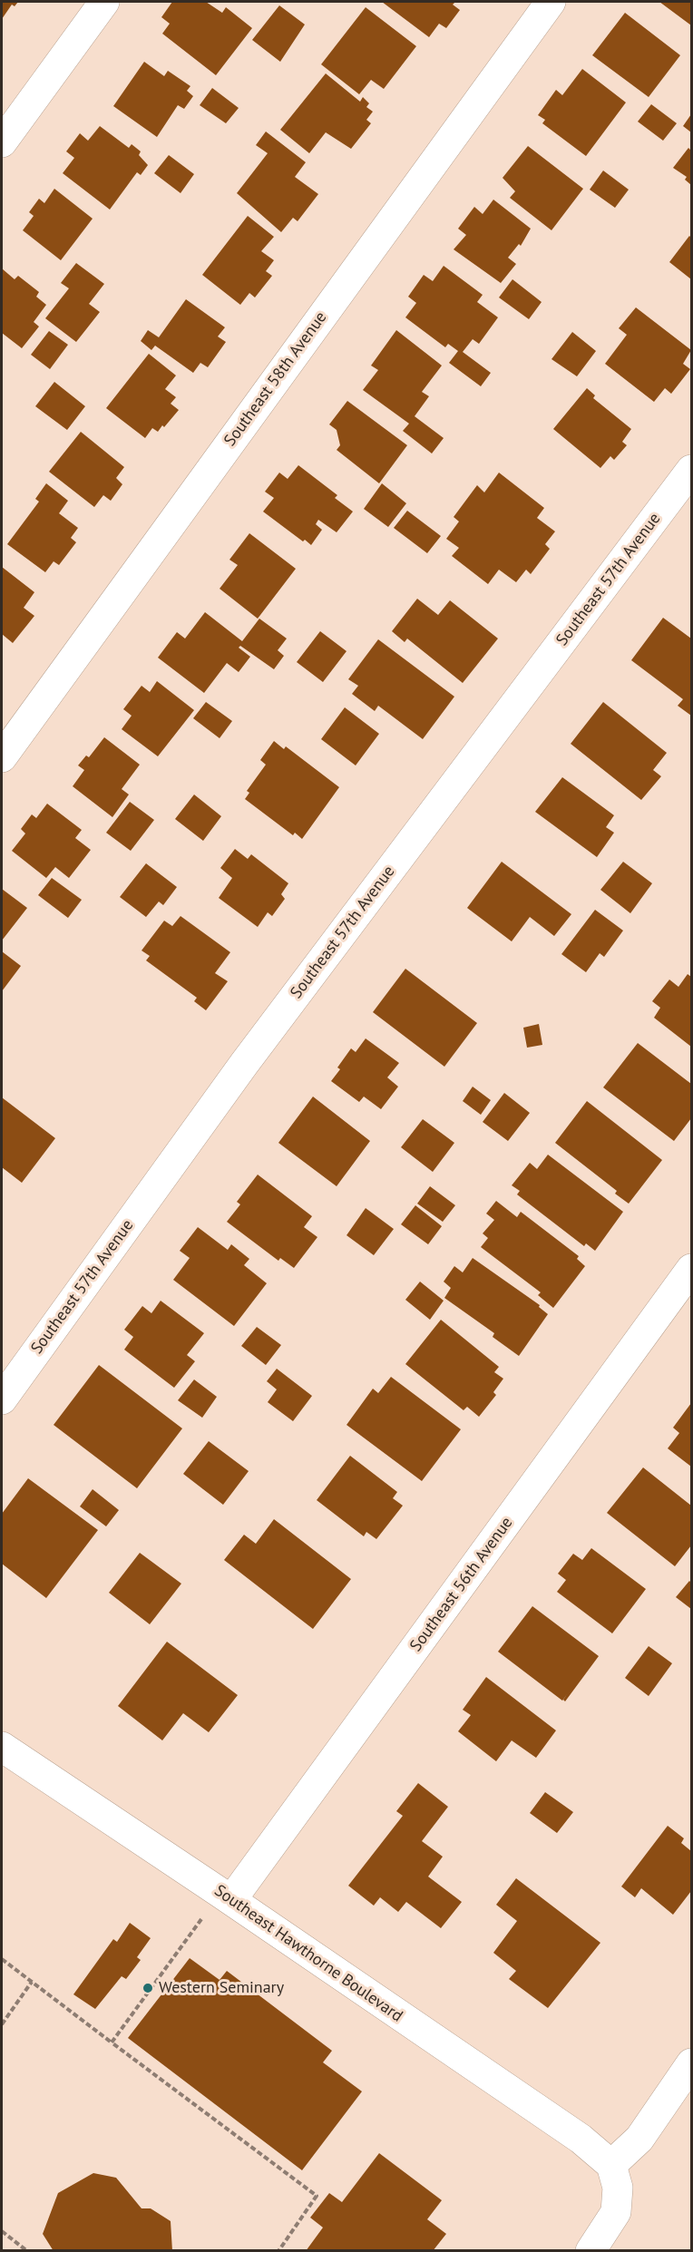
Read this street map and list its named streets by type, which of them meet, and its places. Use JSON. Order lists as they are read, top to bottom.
{
  "streets": {
    "street": [
      "Southeast 58th Avenue",
      "Southeast 57th Avenue",
      "Southeast 56th Avenue",
      "Southeast Hawthorne Boulevard"
    ]
  },
  "crossings": [
    ["Southeast 56th Avenue", "Southeast Hawthorne Boulevard"]
  ],
  "places": ["Western Seminary"]
}
